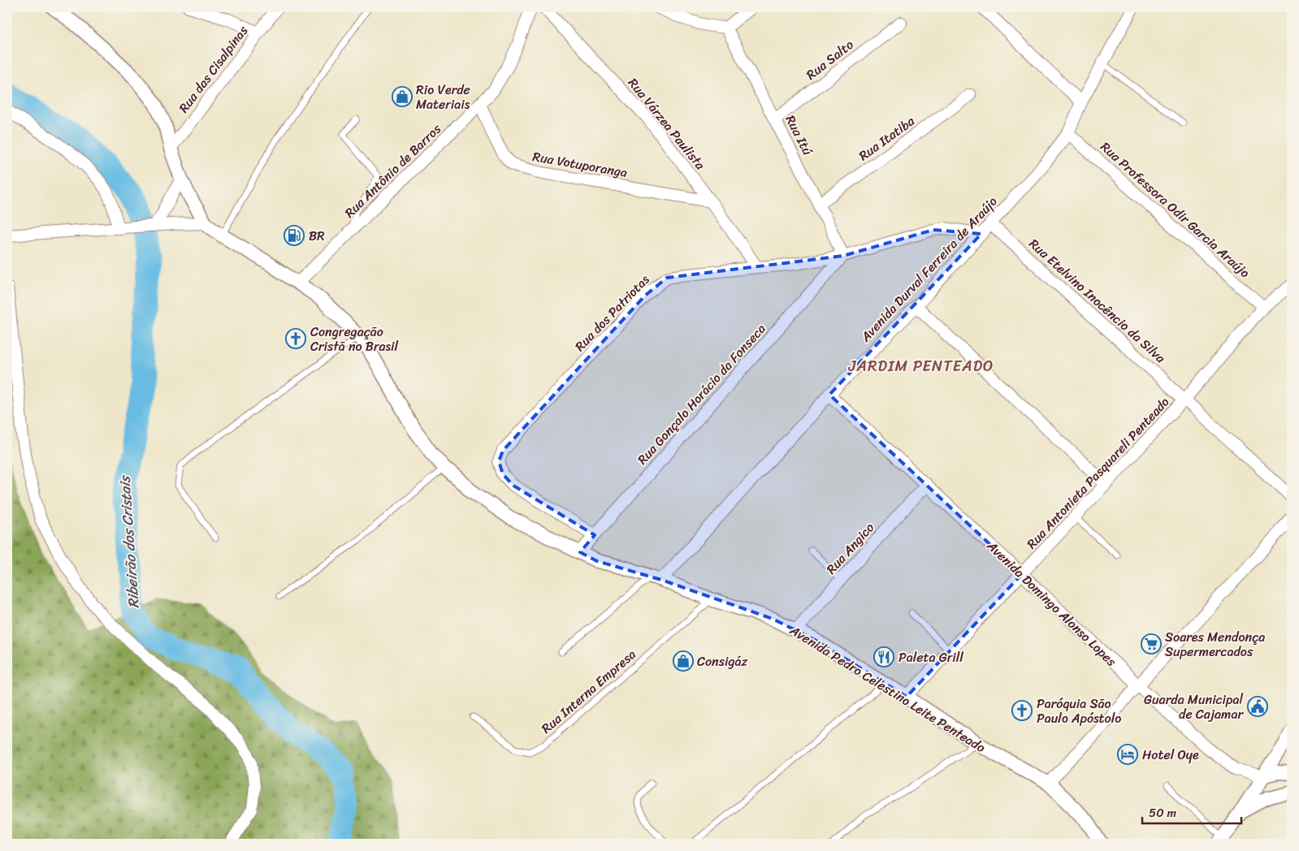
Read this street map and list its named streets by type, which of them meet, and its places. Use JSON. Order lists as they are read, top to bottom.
{
  "streets": {
    "street": [
      "Rua Salto",
      "Rua das Cisalpinas",
      "Rua Várzea Paulista",
      "Rua Itú",
      "Rua Itatiba",
      "Rua Votuporanga",
      "Rua Antônio de Barros",
      "Rua Professora Odir Garcia Araújo",
      "Avenida Durval Ferreira de Araújo",
      "Rua Etelvino Inocêncio da Silva",
      "Rua dos Patriotas",
      "Rua Gonçalo Horácio da Fonseca",
      "Rua Antonieta Pasquareli Penteado",
      "Rua Angico",
      "Avenida Domingo Alonso Lopes",
      "Avenida Pedro Celestino Leite Penteado"
    ],
    "lane": ["Rua Interna Empresa"]
  },
  "crossings": [
    ["Rua Salto", "Rua Itú"],
    ["Rua Várzea Paulista", "Rua Votuporanga"],
    ["Rua Várzea Paulista", "Rua dos Patriotas"],
    ["Rua Itú", "Rua Itatiba"],
    ["Rua Itú", "Rua dos Patriotas"],
    ["Rua Itú", "Rua Gonçalo Horácio da Fonseca"],
    ["Rua Votuporanga", "Rua Antônio de Barros"],
    ["Rua Antônio de Barros", "Avenida Pedro Celestino Leite Penteado"],
    ["Rua Professora Odir Garcia Araújo", "Avenida Durval Ferreira de Araújo"],
    ["Rua Professora Odir Garcia Araújo", "Rua Antonieta Pasquareli Penteado"],
    ["Avenida Durval Ferreira de Araújo", "Rua Etelvino Inocêncio da Silva"],
    ["Avenida Durval Ferreira de Araújo", "Rua dos Patriotas"],
    ["Avenida Durval Ferreira de Araújo", "Avenida Domingo Alonso Lopes"],
    ["Avenida Durval Ferreira de Araújo", "Avenida Pedro Celestino Leite Penteado"],
    ["Rua Etelvino Inocêncio da Silva", "Rua Antonieta Pasquareli Penteado"],
    ["Rua dos Patriotas", "Rua Gonçalo Horácio da Fonseca"],
    ["Rua Gonçalo Horácio da Fonseca", "Avenida Pedro Celestino Leite Penteado"],
    ["Rua Antonieta Pasquareli Penteado", "Avenida Domingo Alonso Lopes"],
    ["Rua Antonieta Pasquareli Penteado", "Avenida Pedro Celestino Leite Penteado"],
    ["Rua Angico", "Avenida Domingo Alonso Lopes"],
    ["Rua Angico", "Avenida Pedro Celestino Leite Penteado"],
    ["Avenida Pedro Celestino Leite Penteado", "Rua Interna Empresa"]
  ],
  "districts": ["JARDIM PENTEADO"],
  "water": ["Ribeirão dos Cristais"],
  "places": {
    "shop": ["Rio Verde Materiais", "Consigáz"],
    "fuel station": ["BR"],
    "church": ["Congregação Cristã no Brasil", "Paróquia São Paulo Apóstolo"],
    "supermarket": ["Soares Mendonça Supermercados"],
    "restaurant": ["Paleta Grill"],
    "public building": ["Guarda Municipal de Cajamar"],
    "hotel": ["Hotel Oye"]
  },
  "scale_bar": "50 m"
}
